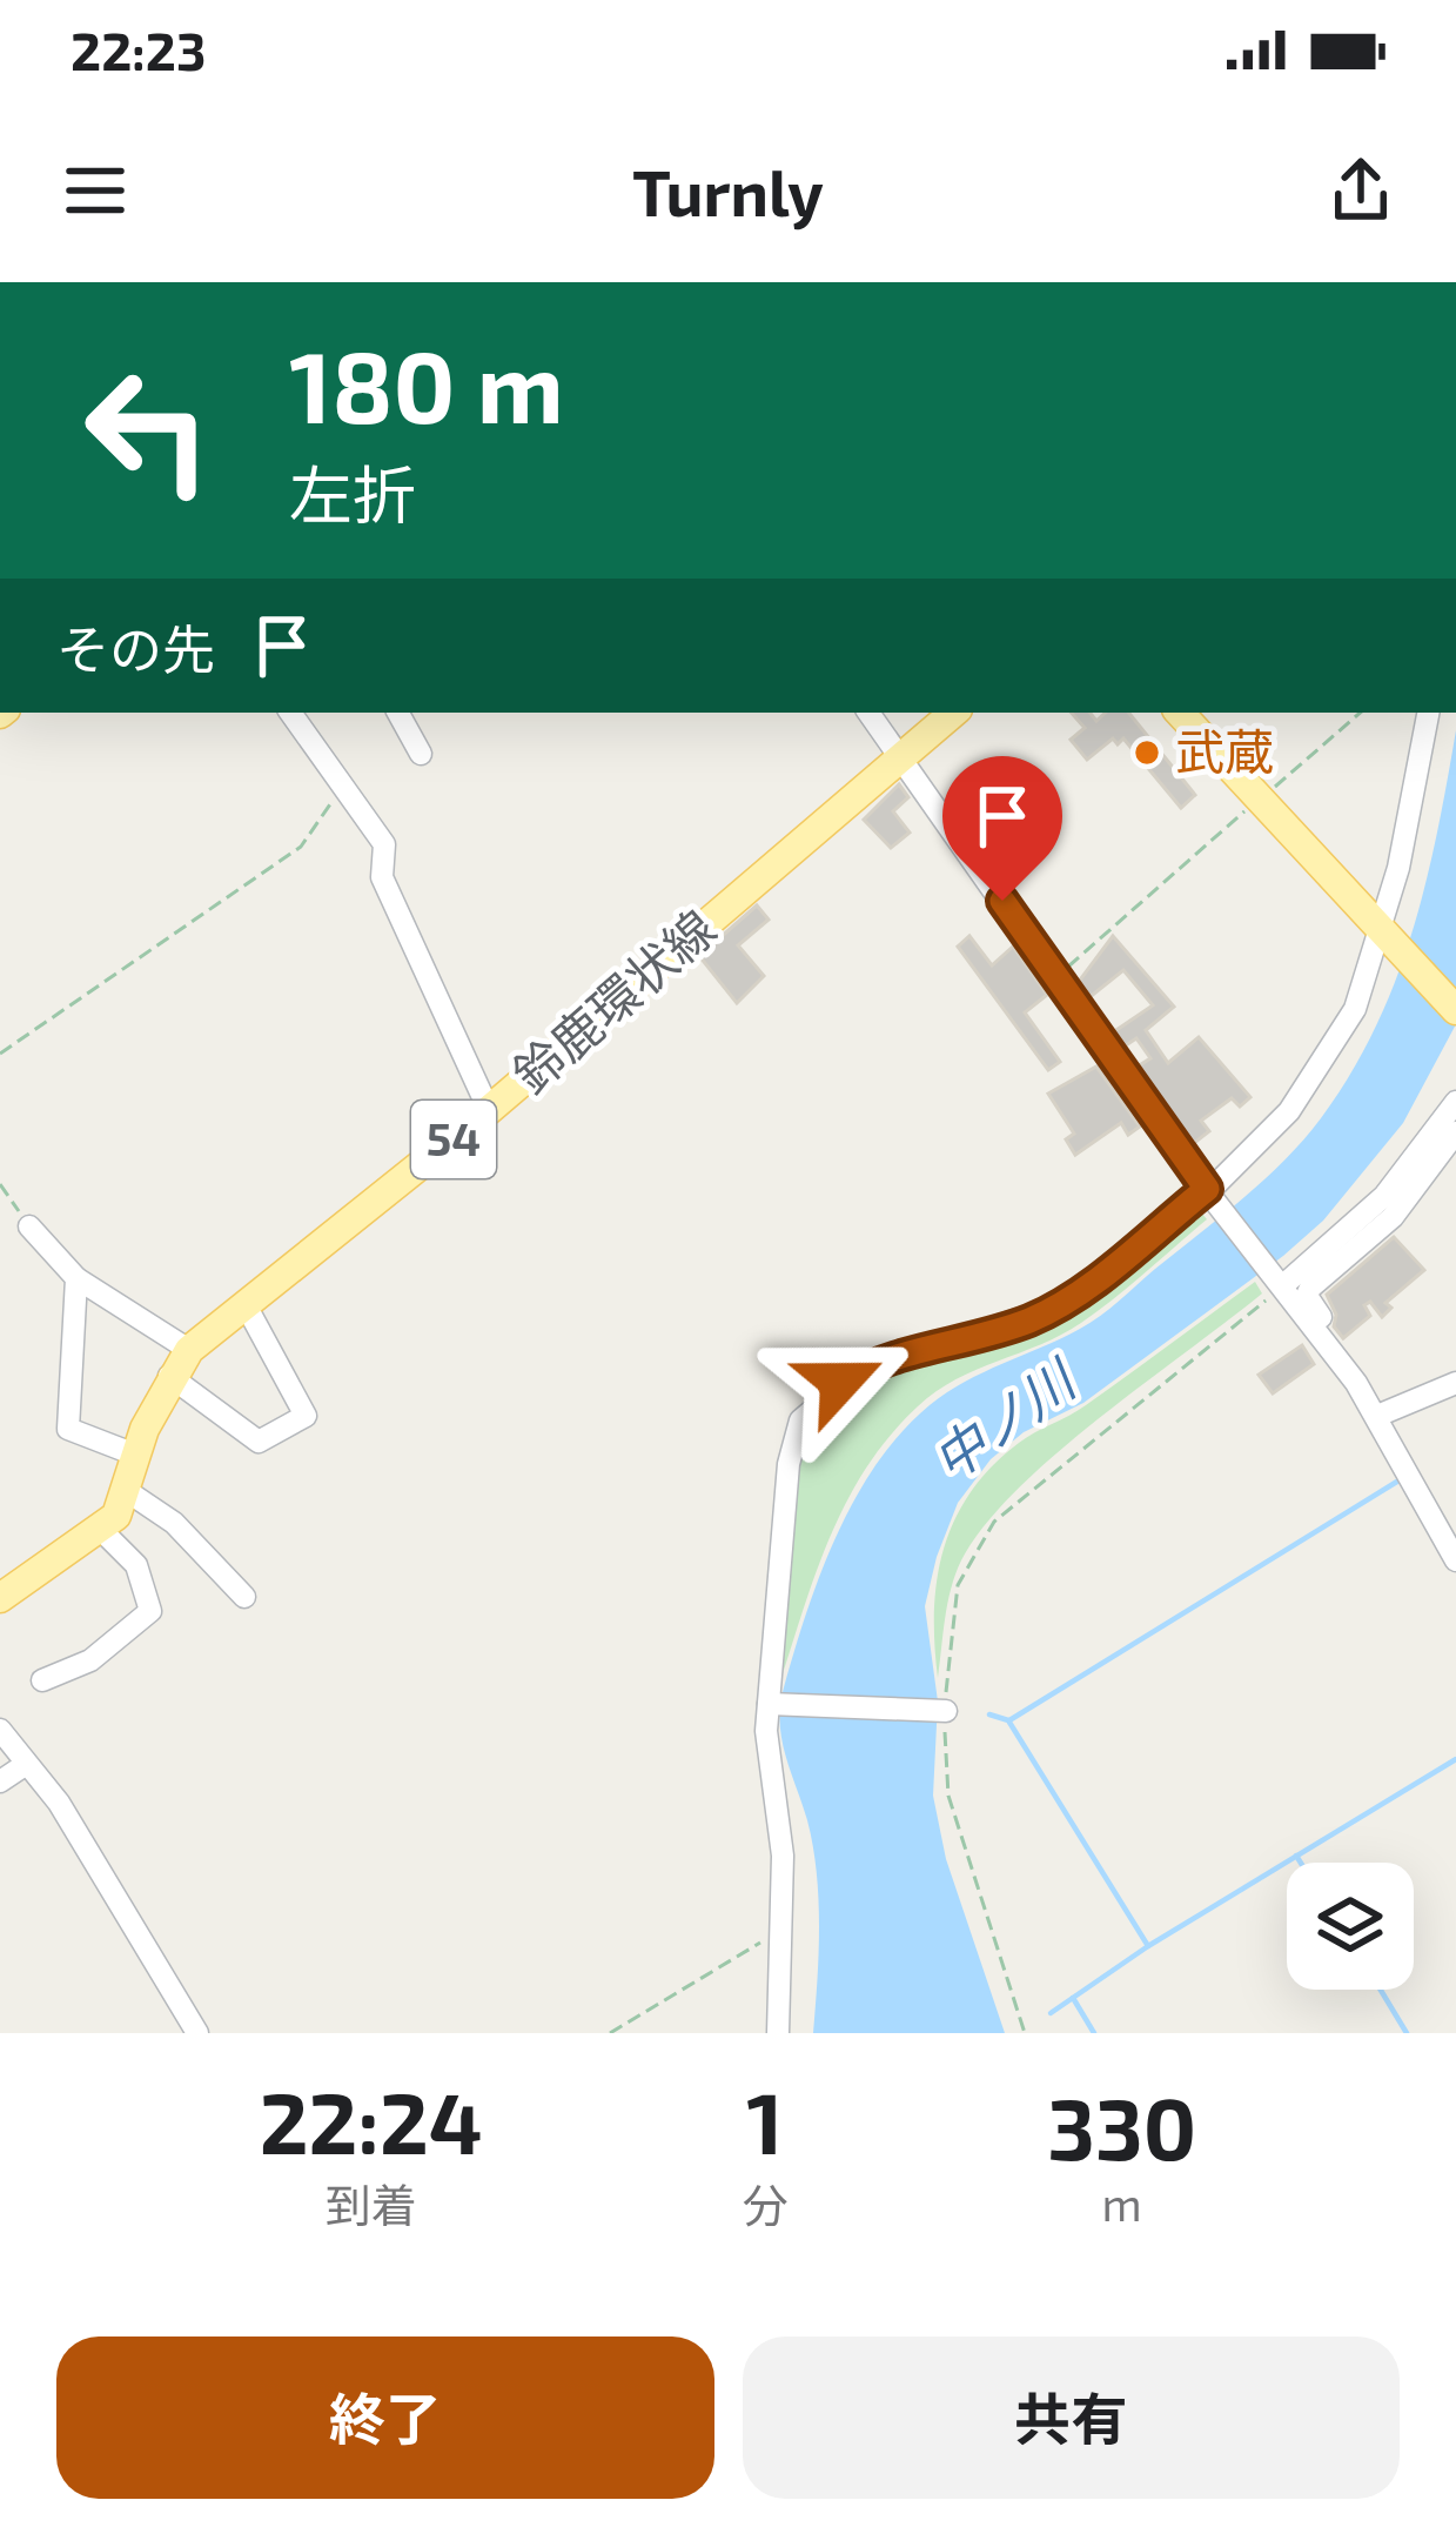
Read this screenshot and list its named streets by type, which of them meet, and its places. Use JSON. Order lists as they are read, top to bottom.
{
  "streets": {
    "main road": ["鈴鹿環状線", "54"]
  },
  "water": ["中ノ川"],
  "places": ["武蔵"],
  "page": {
    "status": "22:23",
    "header": "Turnly",
    "turn": ["180 m", "左折"],
    "then": "その先",
    "eta": [
      "22:24",
      "到着",
      "1",
      "分",
      "330",
      "m"
    ],
    "buttons": ["終了", "共有"]
  }
}
